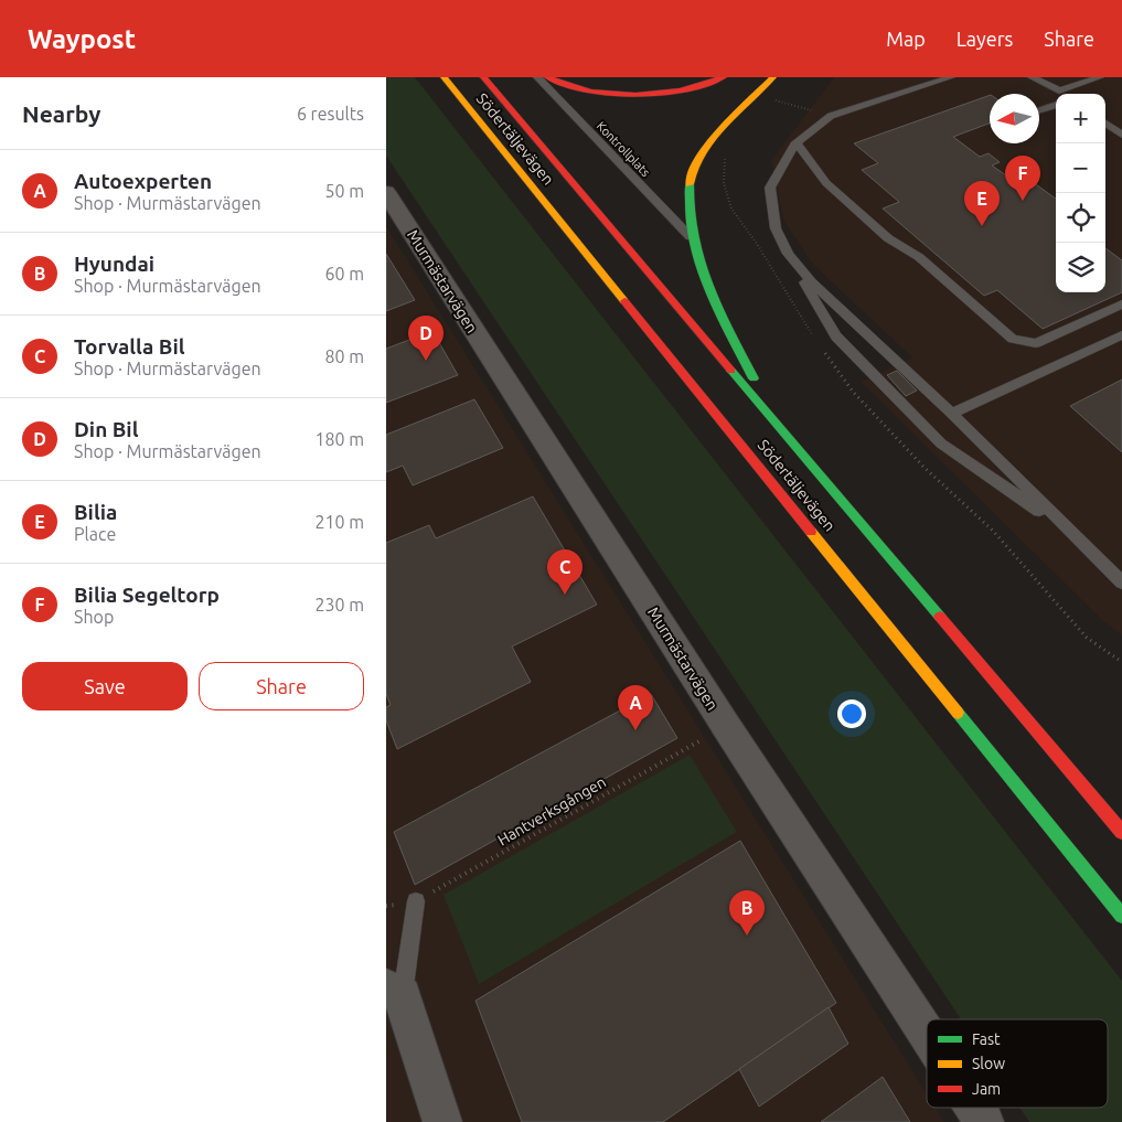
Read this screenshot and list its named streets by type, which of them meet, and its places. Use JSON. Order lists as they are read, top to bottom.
{
  "streets": {
    "highway": ["Södertäljevägen"],
    "street": ["Murmästarvägen"],
    "lane": ["Kontrollplats"],
    "path": ["Hantverksgången"]
  },
  "crossings": [
    ["Murmästarvägen", "Hantverksgången"]
  ],
  "legend": ["Fast", "Slow", "Jam"],
  "north": "left",
  "page": {
    "header": "Waypost",
    "nav": ["Map", "Layers", "Share"],
    "heading": ["Nearby", "6 results"],
    "map_buttons": ["+", "−"],
    "list": [
      {
        "mark": "A",
        "name": "Autoexperten",
        "note": "Shop · Murmästarvägen",
        "value": "50 m"
      },
      {
        "mark": "B",
        "name": "Hyundai",
        "note": "Shop · Murmästarvägen",
        "value": "60 m"
      },
      {
        "mark": "C",
        "name": "Torvalla Bil",
        "note": "Shop · Murmästarvägen",
        "value": "80 m"
      },
      {
        "mark": "D",
        "name": "Din Bil",
        "note": "Shop · Murmästarvägen",
        "value": "180 m"
      },
      {
        "mark": "E",
        "name": "Bilia",
        "note": "Place",
        "value": "210 m"
      },
      {
        "mark": "F",
        "name": "Bilia Segeltorp",
        "note": "Shop",
        "value": "230 m"
      }
    ],
    "pins": [
      "F",
      "E",
      "D",
      "C",
      "A",
      "B"
    ],
    "buttons": ["Save", "Share"]
  }
}
